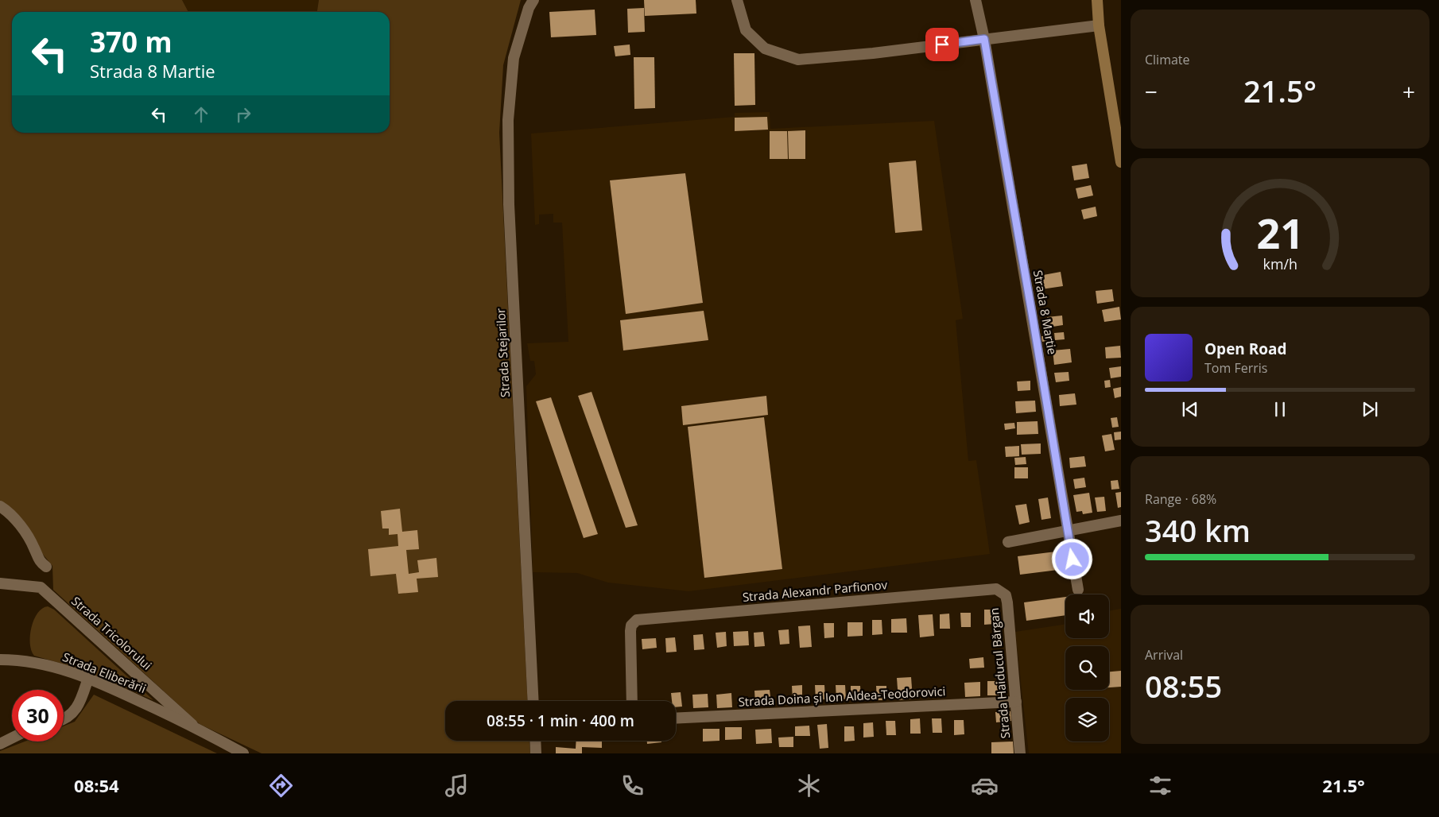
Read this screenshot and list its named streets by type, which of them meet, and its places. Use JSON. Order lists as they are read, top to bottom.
{
  "streets": {
    "street": [
      "Strada 8 Martie",
      "Strada Stejarilor",
      "Strada Alexandr Parfionov",
      "Strada Tricolorului",
      "Strada Eliberării",
      "Strada Haiducul Bărgan",
      "Strada Doina și Ion Aldea-Teodorovici"
    ]
  },
  "crossings": [
    ["Strada Alexandr Parfionov", "Strada Haiducul Bărgan"],
    ["Strada Tricolorului", "Strada Eliberării"],
    ["Strada Haiducul Bărgan", "Strada Doina și Ion Aldea-Teodorovici"]
  ],
  "page": {
    "tile": [
      "Climate",
      ["Range · 68%", "340 km"],
      ["Arrival", "08:55"]
    ],
    "turn": ["370 m", "Strada 8 Martie"],
    "heat": ["−", "21.5°", "+"],
    "song": ["Open Road", "Tom Ferris"],
    "limit": "30",
    "trip": "08:55 · 1 min · 400 m",
    "tabs": ["08:54", "21.5°"],
    "gauge": ["21", "km/h"]
  }
}
